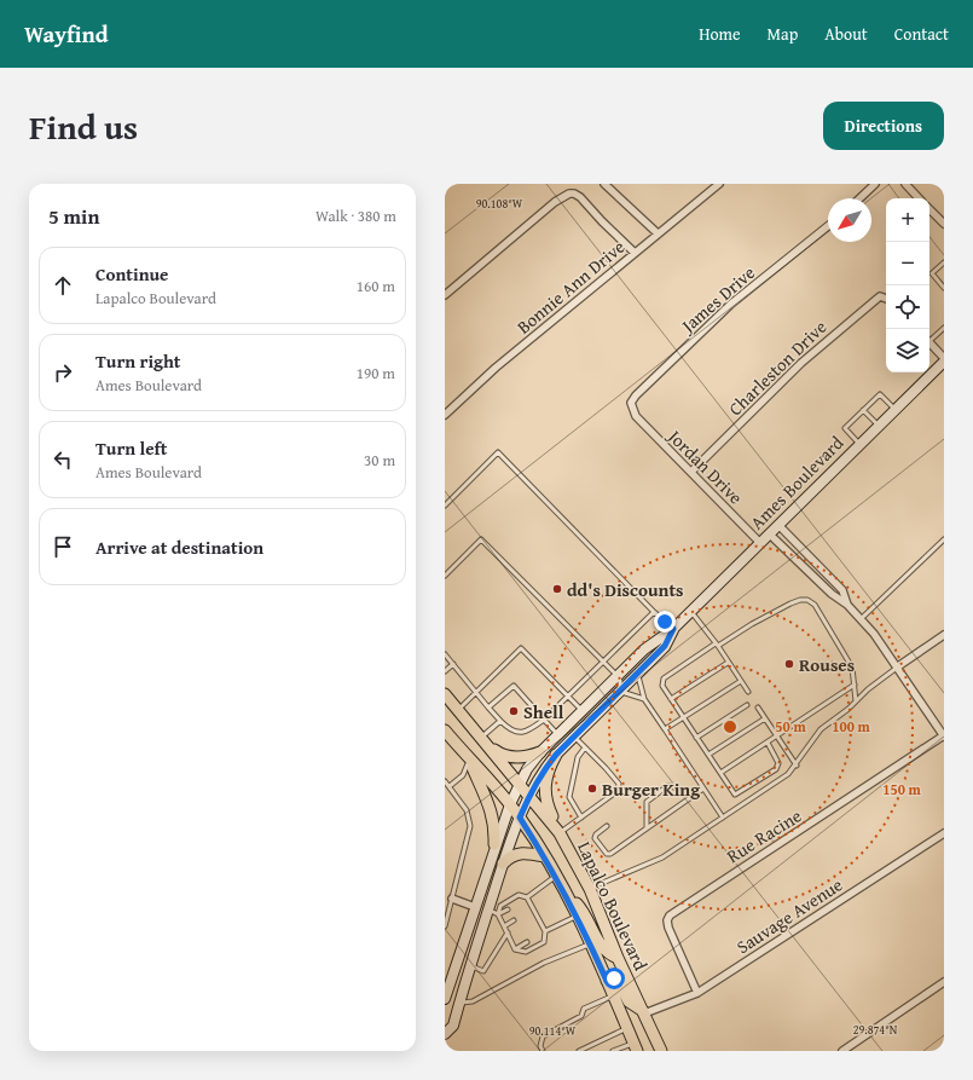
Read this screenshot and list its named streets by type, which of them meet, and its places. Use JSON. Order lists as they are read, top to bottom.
{
  "streets": {
    "main road": ["Lapalco Boulevard"],
    "street": [
      "Bonnie Ann Drive",
      "James Drive",
      "Charleston Drive",
      "Jordan Drive",
      "Ames Boulevard",
      "Rue Racine",
      "Sauvage Avenue"
    ]
  },
  "crossings": [
    ["James Drive", "Jordan Drive"],
    ["Charleston Drive", "Jordan Drive"],
    ["Jordan Drive", "Ames Boulevard"],
    ["Ames Boulevard", "Lapalco Boulevard"],
    ["Rue Racine", "Sauvage Avenue"],
    ["Lapalco Boulevard", "Sauvage Avenue"]
  ],
  "places": [
    "dd's Discounts",
    "Rouses",
    "Shell",
    "Burger King"
  ],
  "north": "bottom left",
  "page": {
    "header": "Wayfind",
    "nav": [
      "Home",
      "Map",
      "About",
      "Contact"
    ],
    "title": "Find us",
    "buttons": "Directions",
    "heading": ["5 min", "Walk · 380 m"],
    "map_buttons": ["+", "−"],
    "list": [
      ["Continue", "Lapalco Boulevard", "160 m"],
      ["Turn right", "Ames Boulevard", "190 m"],
      ["Turn left", "Ames Boulevard", "30 m"],
      "Arrive at destination"
    ]
  },
  "coordinates": ["90.108°W", "29.874°N", "90.114°W"],
  "rings": ["50 m", "100 m", "150 m"]
}
